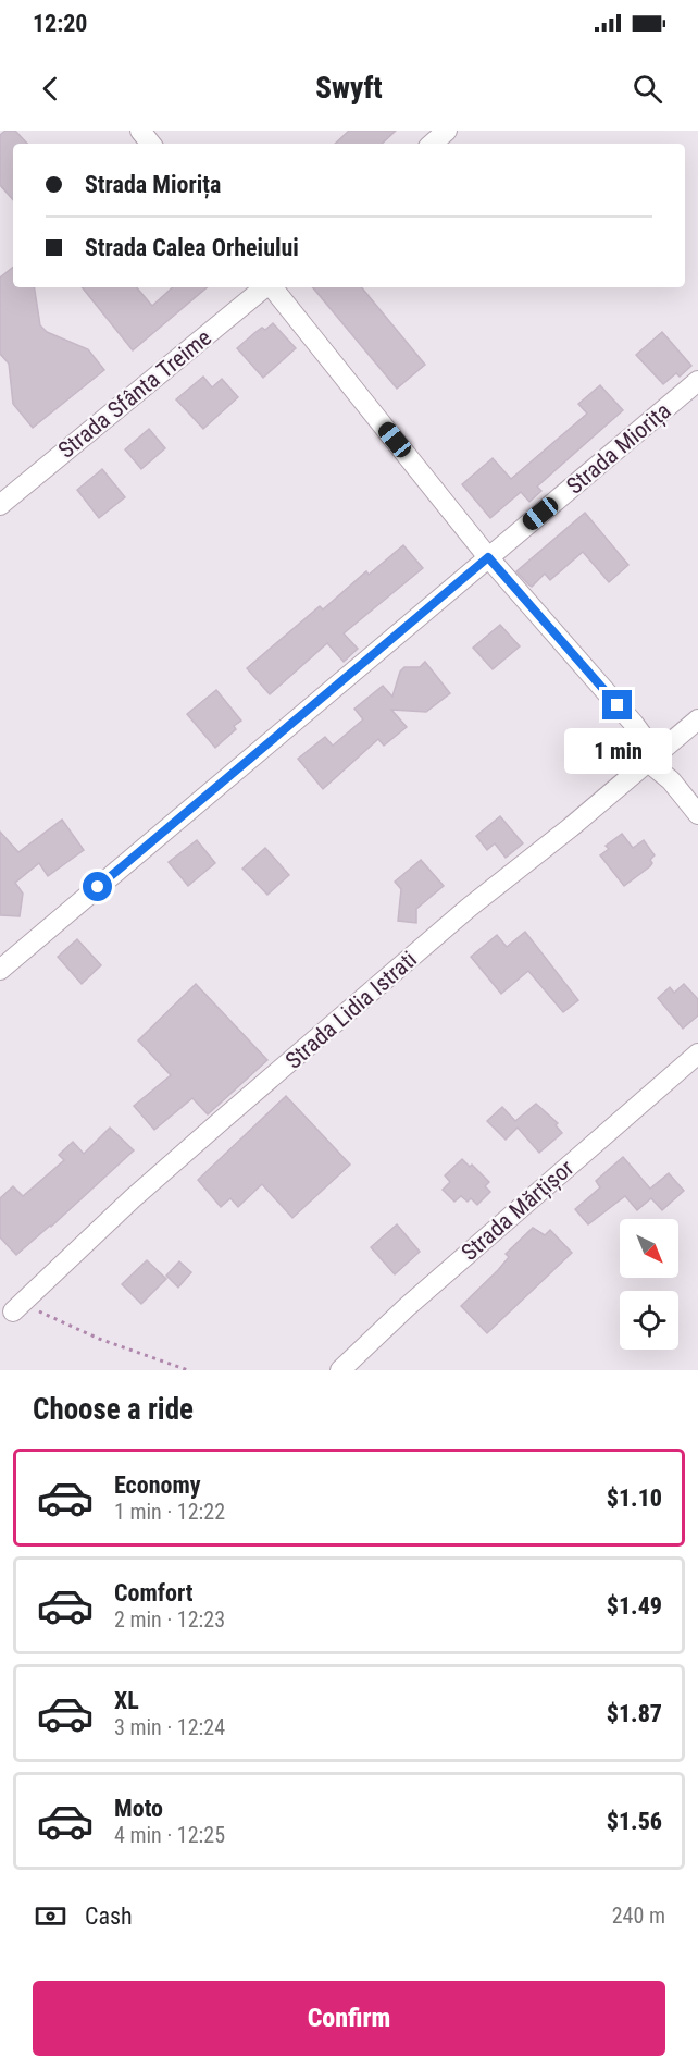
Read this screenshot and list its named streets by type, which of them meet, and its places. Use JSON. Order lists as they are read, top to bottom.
{
  "streets": {
    "street": [
      "Strada Sfânta Treime",
      "Strada Miorița",
      "Strada Lidia Istrati",
      "Strada Mărțișor"
    ]
  },
  "north": "bottom right",
  "page": {
    "status": "12:20",
    "header": "Swyft",
    "banner": ["Strada Miorița", "Strada Calea Orheiului"],
    "bubble": "1 min",
    "heading": "Choose a ride",
    "list": [
      {
        "name": "Economy",
        "note": "1 min · 12:22",
        "value": "$1.10"
      },
      {
        "name": "Comfort",
        "note": "2 min · 12:23",
        "value": "$1.49"
      },
      {
        "name": "XL",
        "note": "3 min · 12:24",
        "value": "$1.87"
      },
      {
        "name": "Moto",
        "note": "4 min · 12:25",
        "value": "$1.56"
      }
    ],
    "pay": ["Cash", "240 m"],
    "buttons": "Confirm"
  }
}
